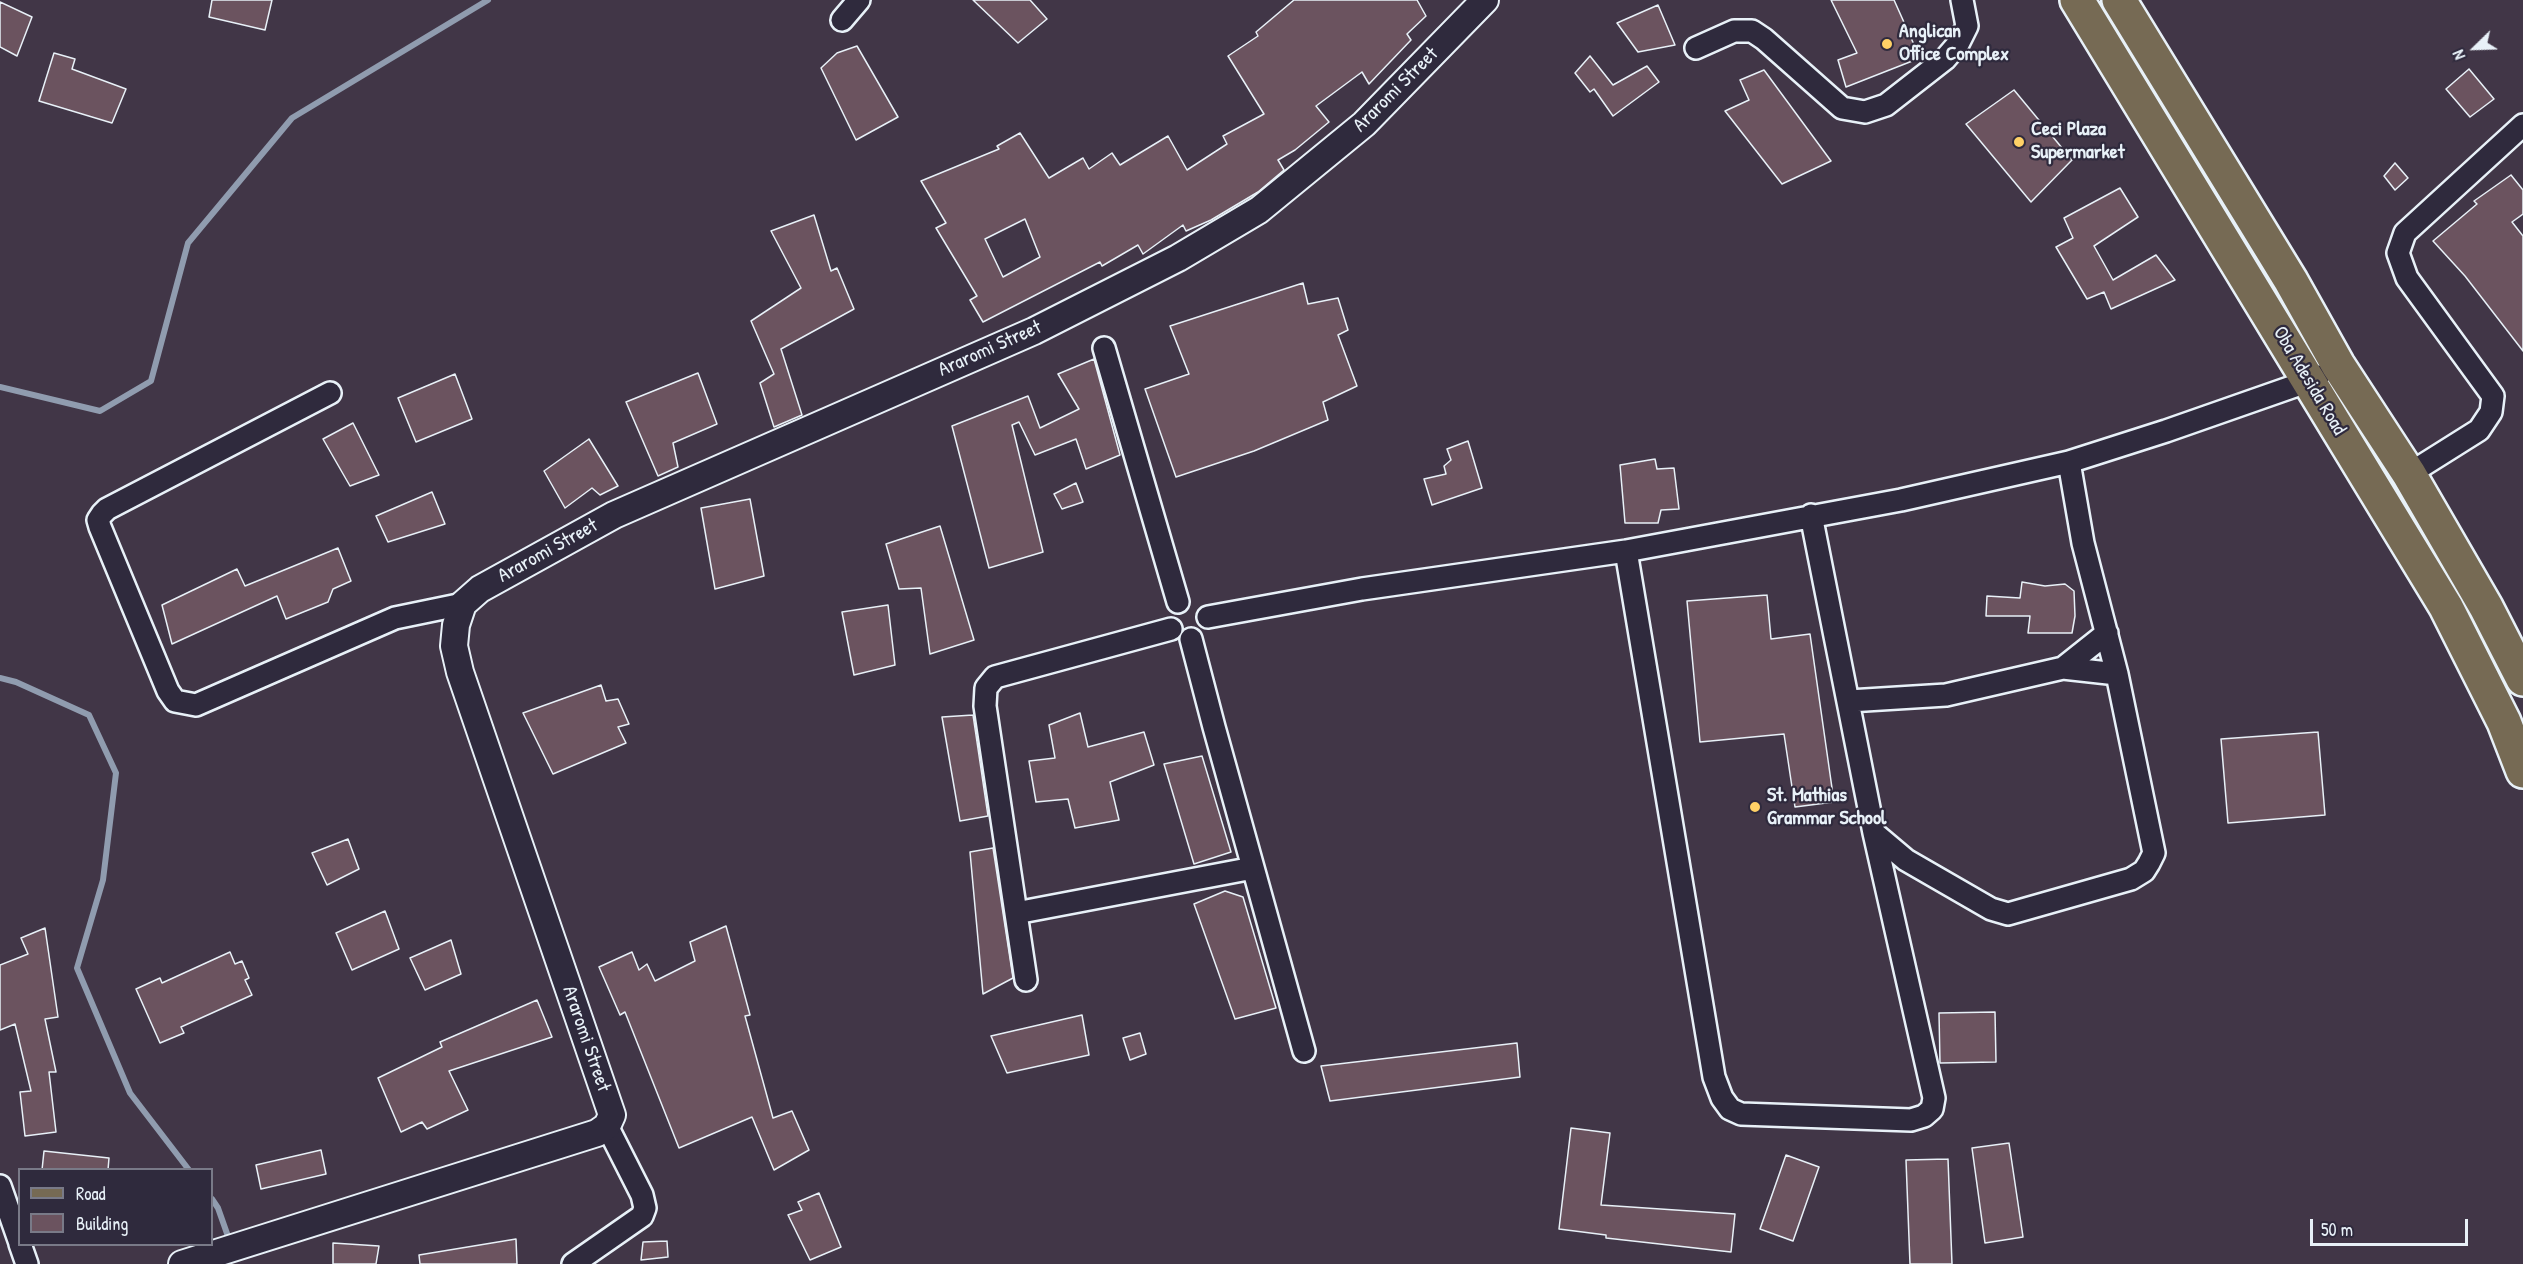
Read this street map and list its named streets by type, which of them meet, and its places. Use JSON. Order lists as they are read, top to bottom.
{
  "streets": {
    "main road": ["Oba Adesida Road"],
    "street": ["Araromi Street"]
  },
  "places": ["Anglican Office Complex", "Ceci Plaza Supermarket", "St. Mathias Grammar School"],
  "legend": ["Road", "Building"],
  "scale_bar": "50 m",
  "north": "bottom left"
}
